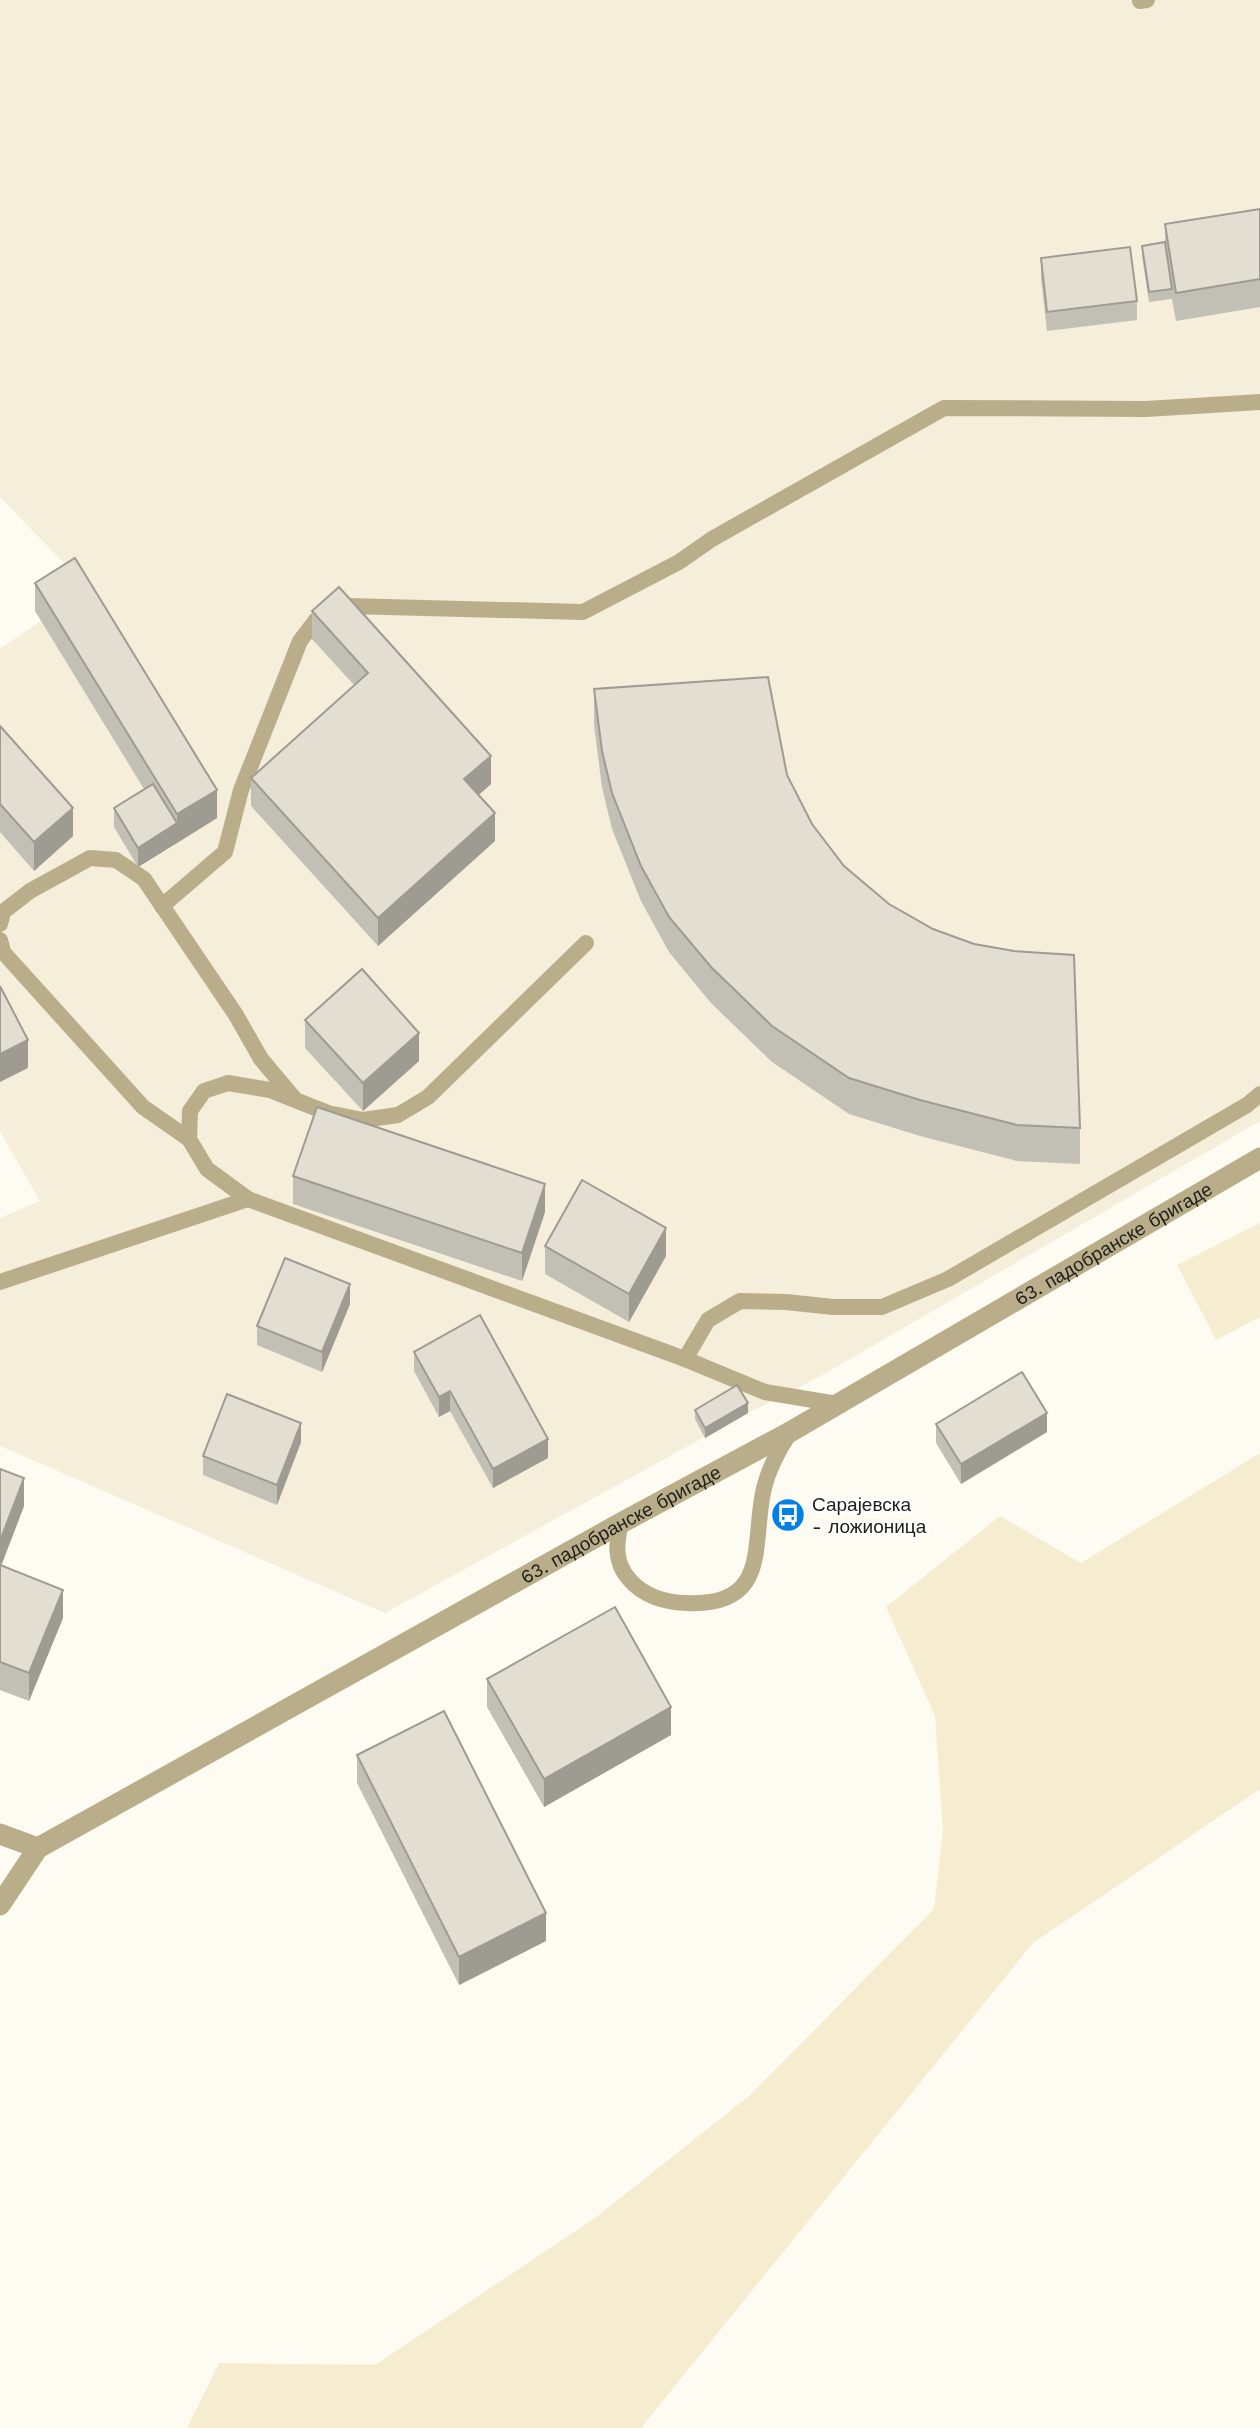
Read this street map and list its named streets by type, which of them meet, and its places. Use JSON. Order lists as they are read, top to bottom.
{
  "streets": {
    "street": ["63. падобранске бригаде"]
  },
  "places": {
    "bus stop": ["Сарајевска - ложионица"]
  }
}
